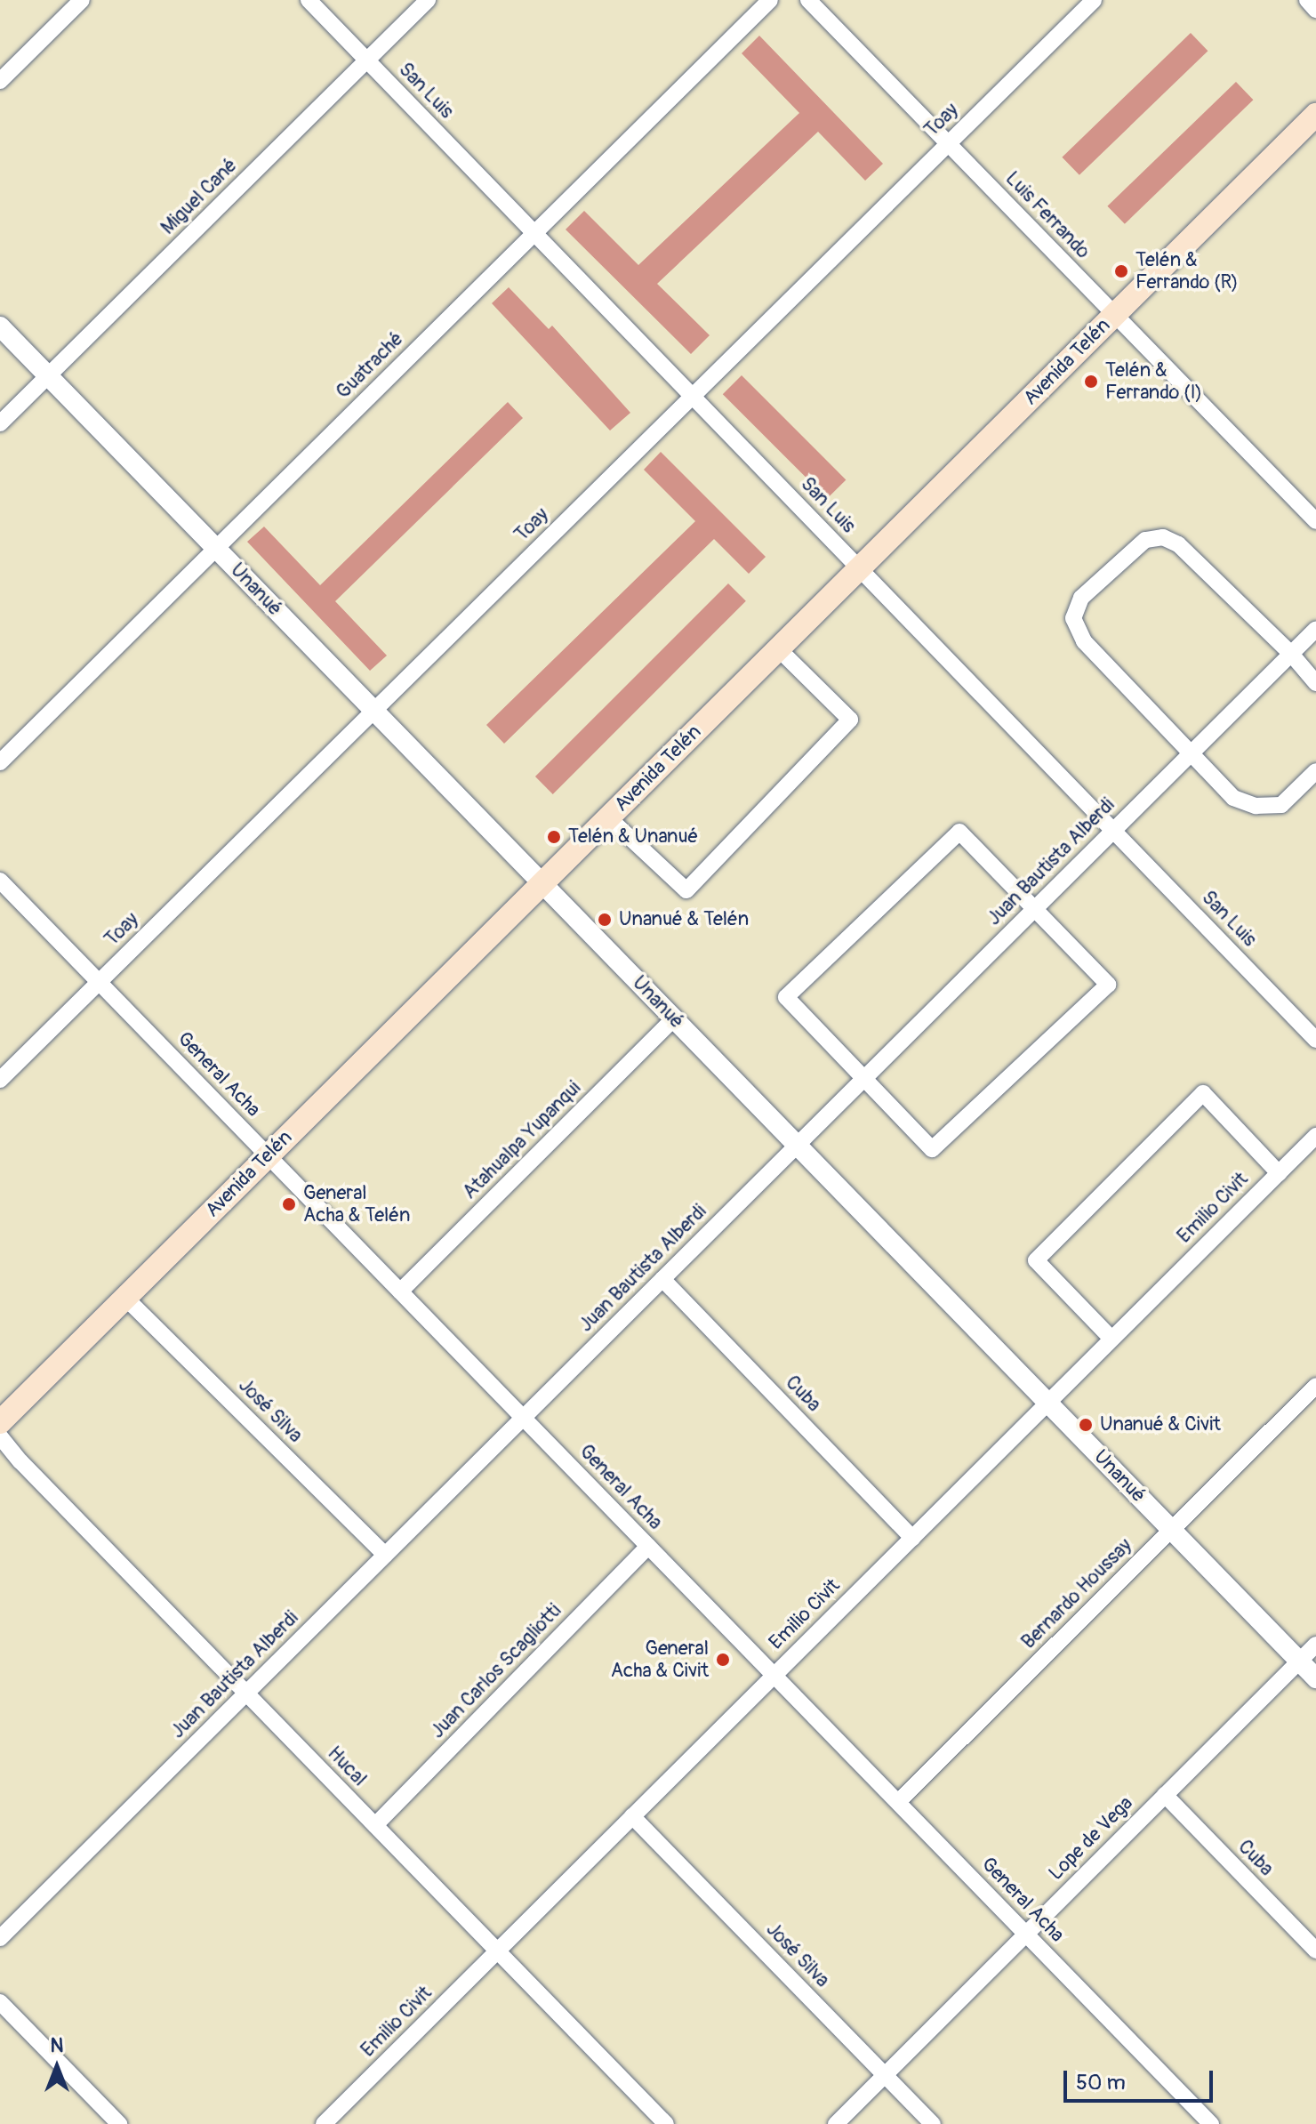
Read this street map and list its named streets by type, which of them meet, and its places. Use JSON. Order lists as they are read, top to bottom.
{
  "streets": {
    "main road": ["Avenida Telén"],
    "street": [
      "San Luis",
      "Toay",
      "Miguel Cané",
      "Luis Ferrando",
      "Guatraché",
      "Unanué",
      "Juan Bautista Alberdi",
      "General Acha",
      "Atahualpa Yupanqui",
      "Emilio Civit",
      "Cuba",
      "José Silva",
      "Bernardo Houssay",
      "Juan Carlos Scagliotti",
      "Hucal",
      "Lope de Vega"
    ]
  },
  "crossings": [
    ["San Luis", "Toay"],
    ["San Luis", "Miguel Cané"],
    ["San Luis", "Avenida Telén"],
    ["San Luis", "Guatraché"],
    ["San Luis", "Juan Bautista Alberdi"],
    ["Toay", "Luis Ferrando"],
    ["Toay", "Unanué"],
    ["Toay", "General Acha"],
    ["Miguel Cané", "Unanué"],
    ["Luis Ferrando", "Avenida Telén"],
    ["Avenida Telén", "Unanué"],
    ["Avenida Telén", "General Acha"],
    ["Avenida Telén", "José Silva"],
    ["Guatraché", "Unanué"],
    ["Unanué", "Juan Bautista Alberdi"],
    ["Unanué", "Atahualpa Yupanqui"],
    ["Unanué", "Emilio Civit"],
    ["Unanué", "Bernardo Houssay"],
    ["Unanué", "Lope de Vega"],
    ["Juan Bautista Alberdi", "General Acha"],
    ["Juan Bautista Alberdi", "Cuba"],
    ["Juan Bautista Alberdi", "José Silva"],
    ["Juan Bautista Alberdi", "Hucal"],
    ["General Acha", "Atahualpa Yupanqui"],
    ["General Acha", "Emilio Civit"],
    ["General Acha", "Bernardo Houssay"],
    ["General Acha", "Juan Carlos Scagliotti"],
    ["General Acha", "Lope de Vega"],
    ["Emilio Civit", "Cuba"],
    ["Emilio Civit", "José Silva"],
    ["Emilio Civit", "Hucal"],
    ["Cuba", "Lope de Vega"],
    ["José Silva", "Lope de Vega"],
    ["Juan Carlos Scagliotti", "Hucal"]
  ],
  "places": [
    "Telén & Ferrando (R)",
    "Telén & Ferrando (I)",
    "Telén & Unanué",
    "Unanué & Telén",
    "General Acha & Telén",
    "Unanué & Civit",
    "General Acha & Civit"
  ],
  "scale_bar": "50 m",
  "north": "top"
}
